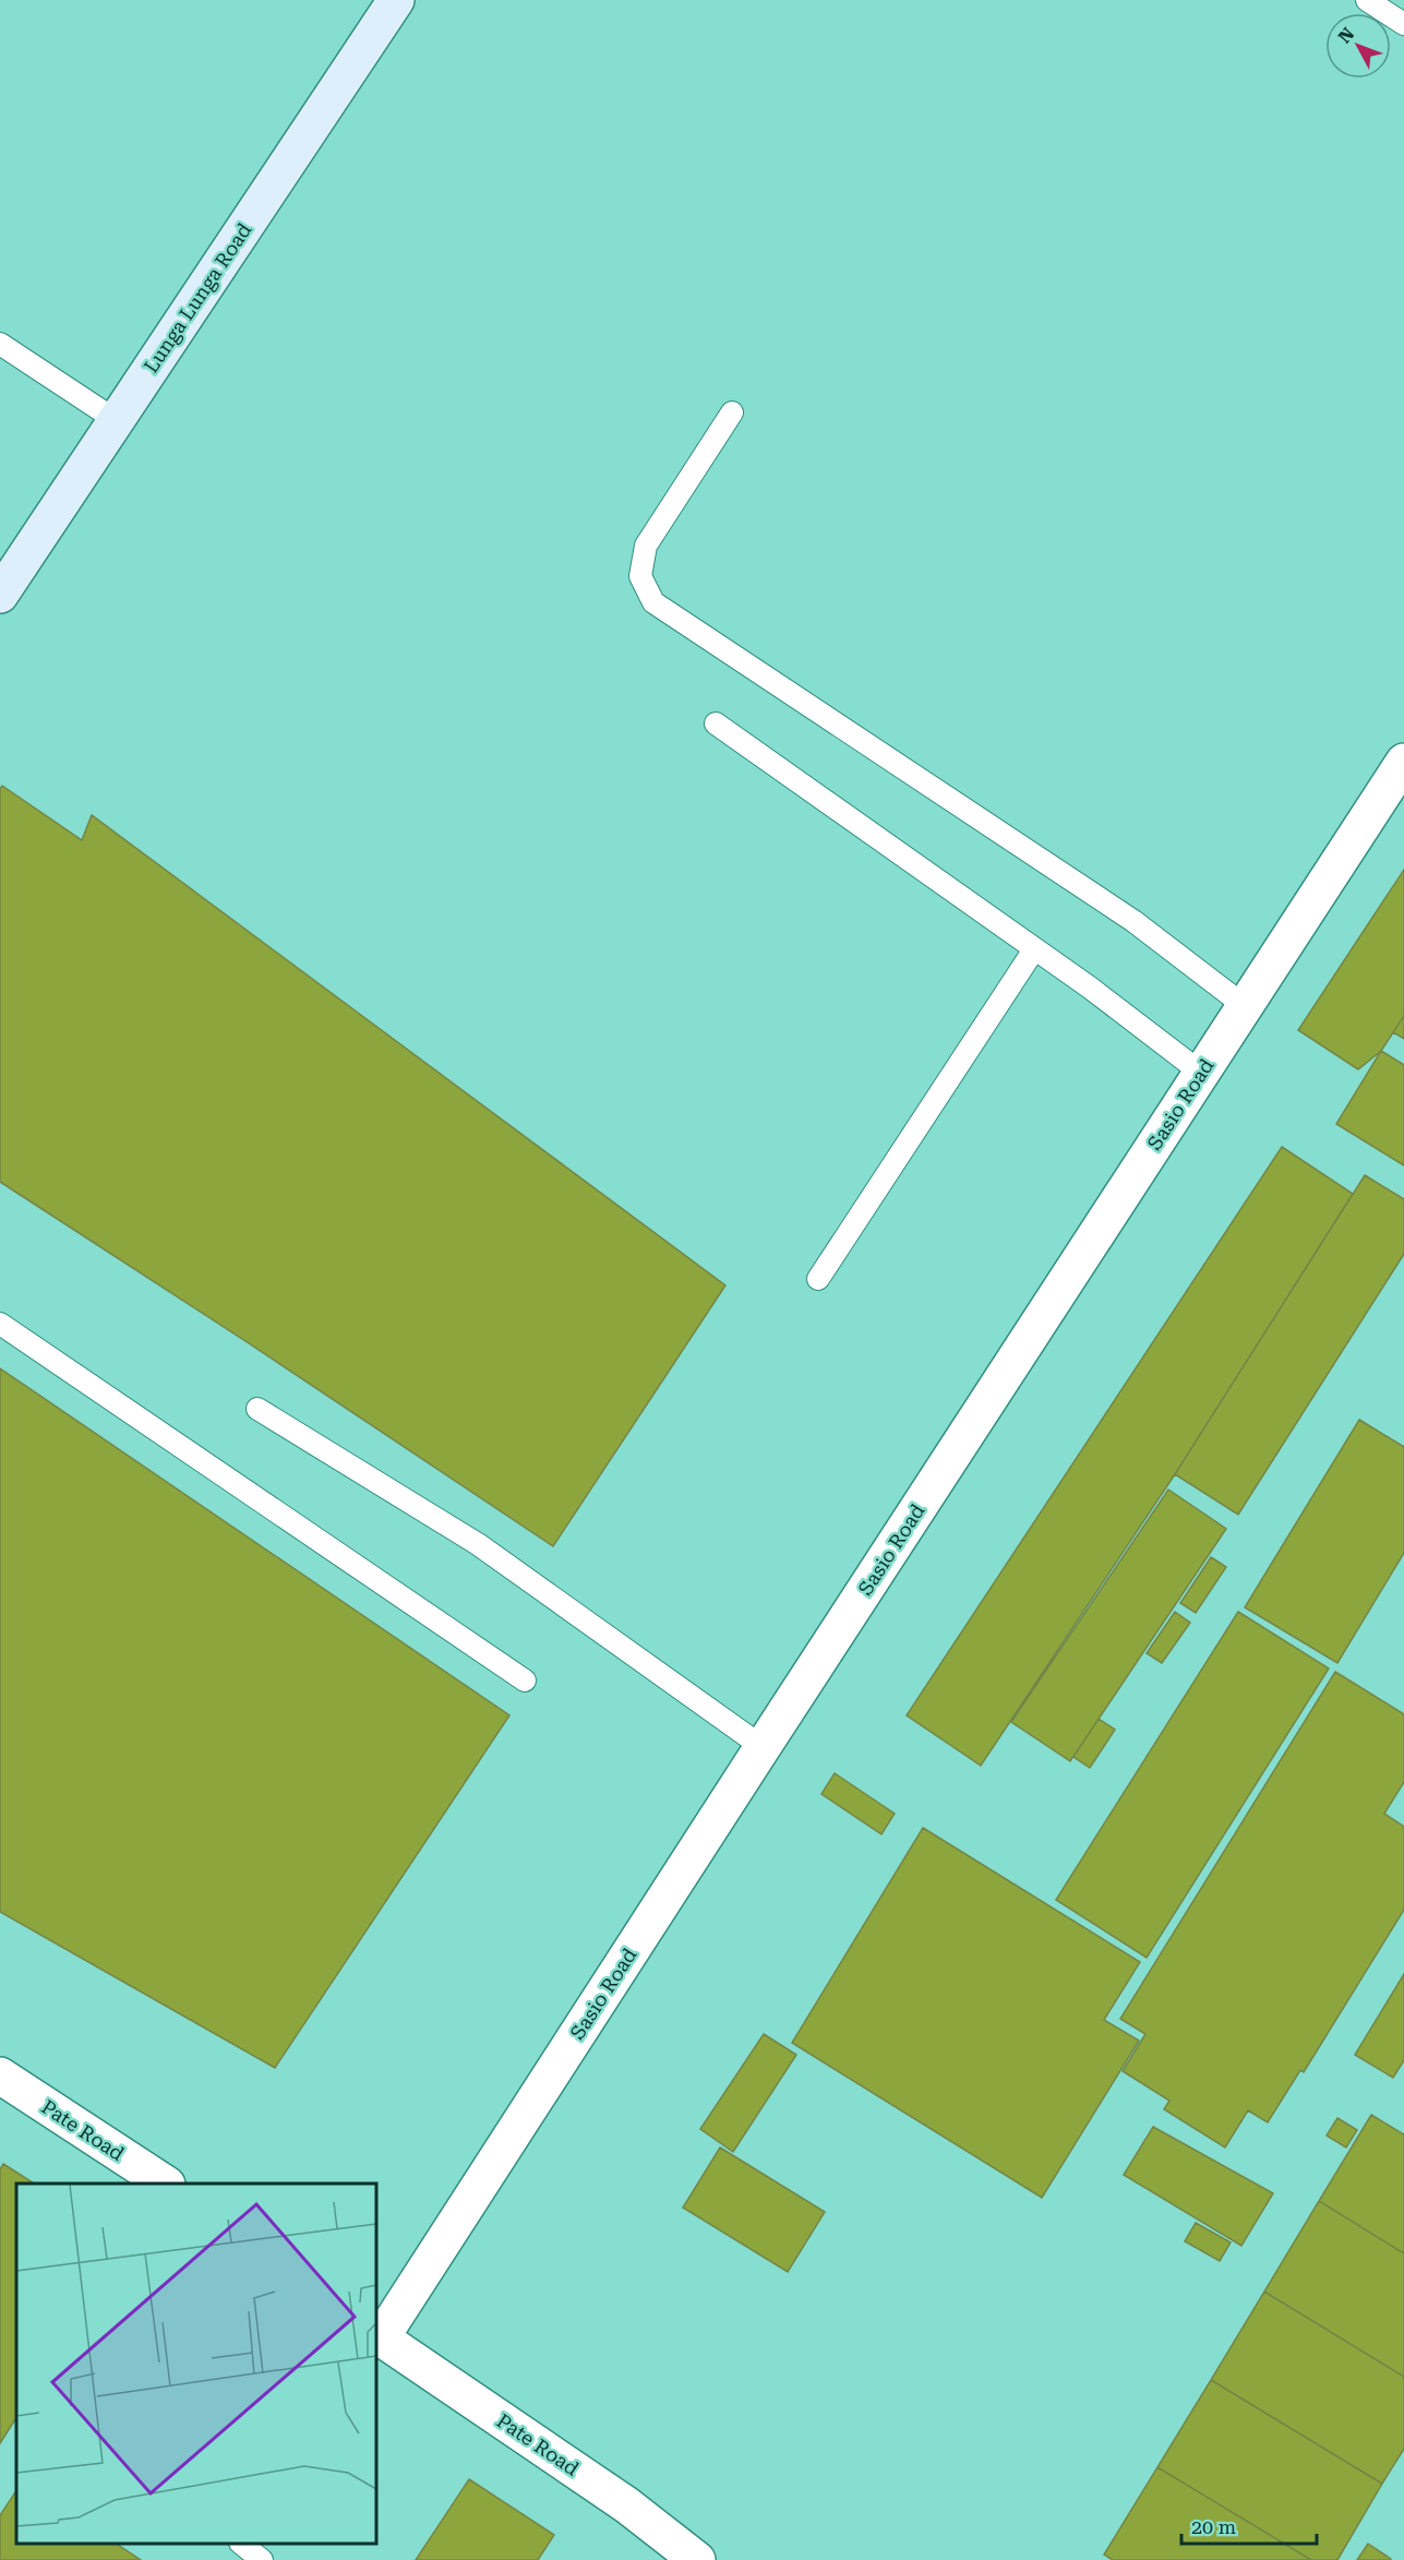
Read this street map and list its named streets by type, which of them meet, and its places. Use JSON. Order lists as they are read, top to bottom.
{
  "streets": {
    "main road": ["Lunga Lunga Road"],
    "street": ["Sasio Road", "Pate Road"]
  },
  "crossings": [
    ["Sasio Road", "Pate Road"]
  ],
  "scale_bar": "20 m",
  "north": "top left"
}
